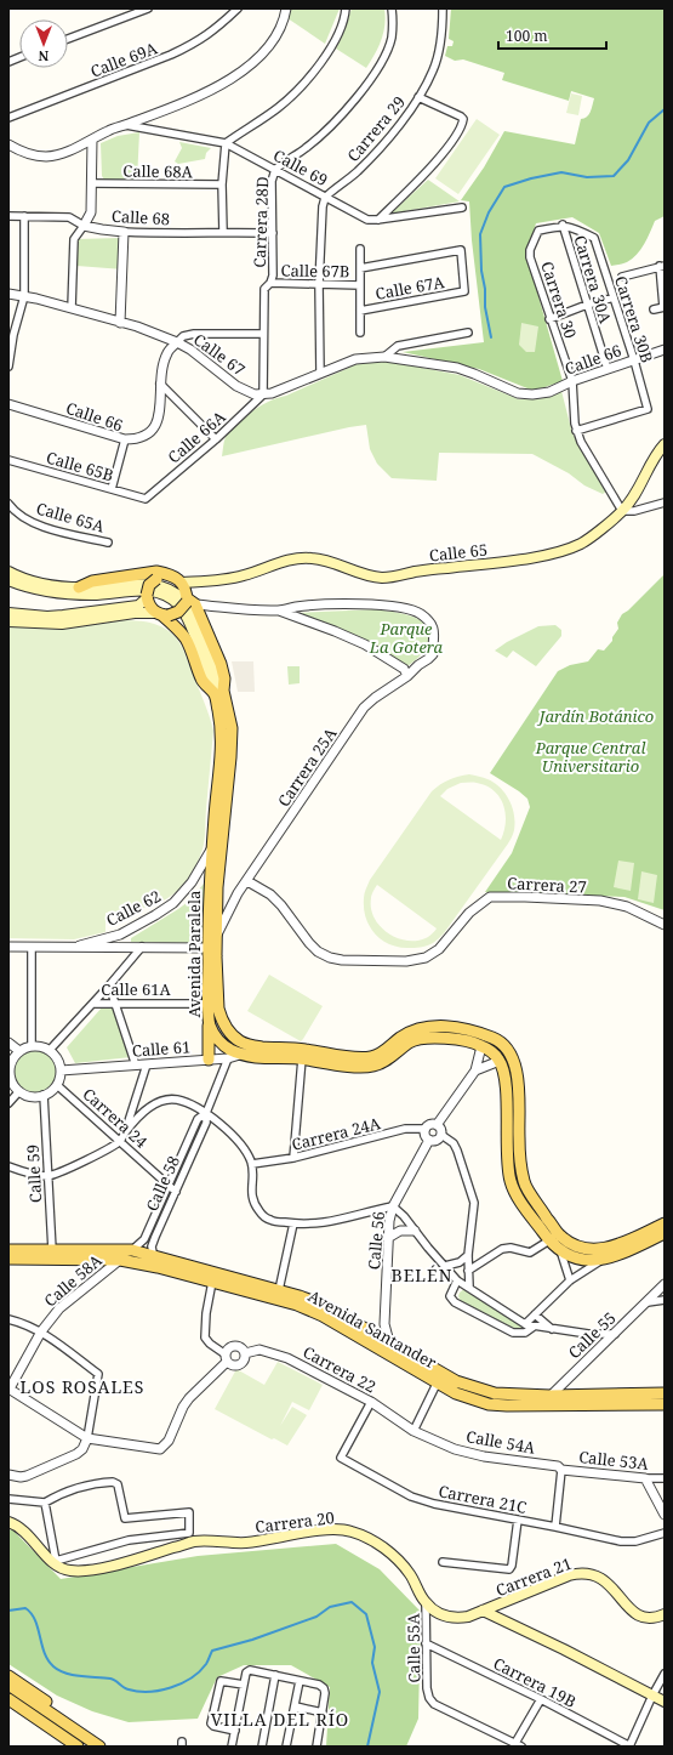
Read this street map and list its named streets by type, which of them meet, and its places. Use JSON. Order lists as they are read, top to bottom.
{
  "streets": {
    "main road": [
      "Calle 65",
      "Avenida Paralela",
      "Avenida Santander",
      "Carrera 20",
      "Carrera 21"
    ],
    "street": [
      "Calle 69A",
      "Carrera 29",
      "Calle 69",
      "Calle 68A",
      "Calle 68",
      "Carrera 28D",
      "Calle 67B",
      "Carrera 30A",
      "Calle 67A",
      "Carrera 30",
      "Carrera 30B",
      "Calle 67",
      "Calle 66",
      "Calle 66A",
      "Calle 65B",
      "Calle 65A",
      "Carrera 25A",
      "Carrera 27",
      "Calle 62",
      "Calle 61A",
      "Calle 61",
      "Carrera 24",
      "Carrera 24A",
      "Calle 59",
      "Calle 58",
      "Calle 56",
      "Calle 58A",
      "Calle 55",
      "Carrera 22",
      "Calle 54A",
      "Calle 53A",
      "Carrera 21C",
      "Calle 55A",
      "Carrera 19B"
    ]
  },
  "crossings": [
    ["Carrera 29", "Calle 69"],
    ["Calle 69", "Carrera 28D"],
    ["Calle 68", "Carrera 28D"],
    ["Carrera 28D", "Calle 67B"],
    ["Carrera 28D", "Calle 67"],
    ["Carrera 28D", "Calle 66A"],
    ["Carrera 30A", "Carrera 30"],
    ["Carrera 30A", "Carrera 30B"],
    ["Carrera 30A", "Calle 66"],
    ["Carrera 30", "Carrera 30B"],
    ["Carrera 30", "Calle 66"],
    ["Carrera 30", "Calle 65"],
    ["Carrera 30B", "Calle 66"],
    ["Calle 67", "Calle 66A"],
    ["Calle 66", "Calle 65B"],
    ["Calle 66A", "Calle 65B"],
    ["Carrera 25A", "Carrera 27"],
    ["Carrera 25A", "Avenida Paralela"],
    ["Calle 62", "Avenida Paralela"],
    ["Avenida Paralela", "Calle 61A"],
    ["Avenida Paralela", "Calle 61"],
    ["Calle 61", "Carrera 24"],
    ["Calle 61", "Calle 59"],
    ["Calle 61", "Calle 58"],
    ["Carrera 24", "Calle 59"],
    ["Carrera 24", "Calle 58"],
    ["Carrera 24A", "Calle 56"],
    ["Calle 59", "Avenida Santander"],
    ["Calle 58", "Calle 58A"],
    ["Calle 58", "Avenida Santander"],
    ["Calle 56", "Avenida Santander"],
    ["Calle 58A", "Avenida Santander"],
    ["Avenida Santander", "Calle 55"],
    ["Carrera 22", "Calle 54A"],
    ["Carrera 22", "Carrera 21C"],
    ["Calle 54A", "Calle 53A"],
    ["Carrera 20", "Carrera 21"],
    ["Carrera 20", "Calle 55A"],
    ["Calle 55A", "Carrera 19B"]
  ],
  "districts": ["BELÉN", "LOS ROSALES", "VILLA DEL RÍO"],
  "parks": ["Parque La Gotera", "Jardín Botánico", "Parque Central Universitario"],
  "scale_bar": "100 m",
  "north": "bottom"
}
